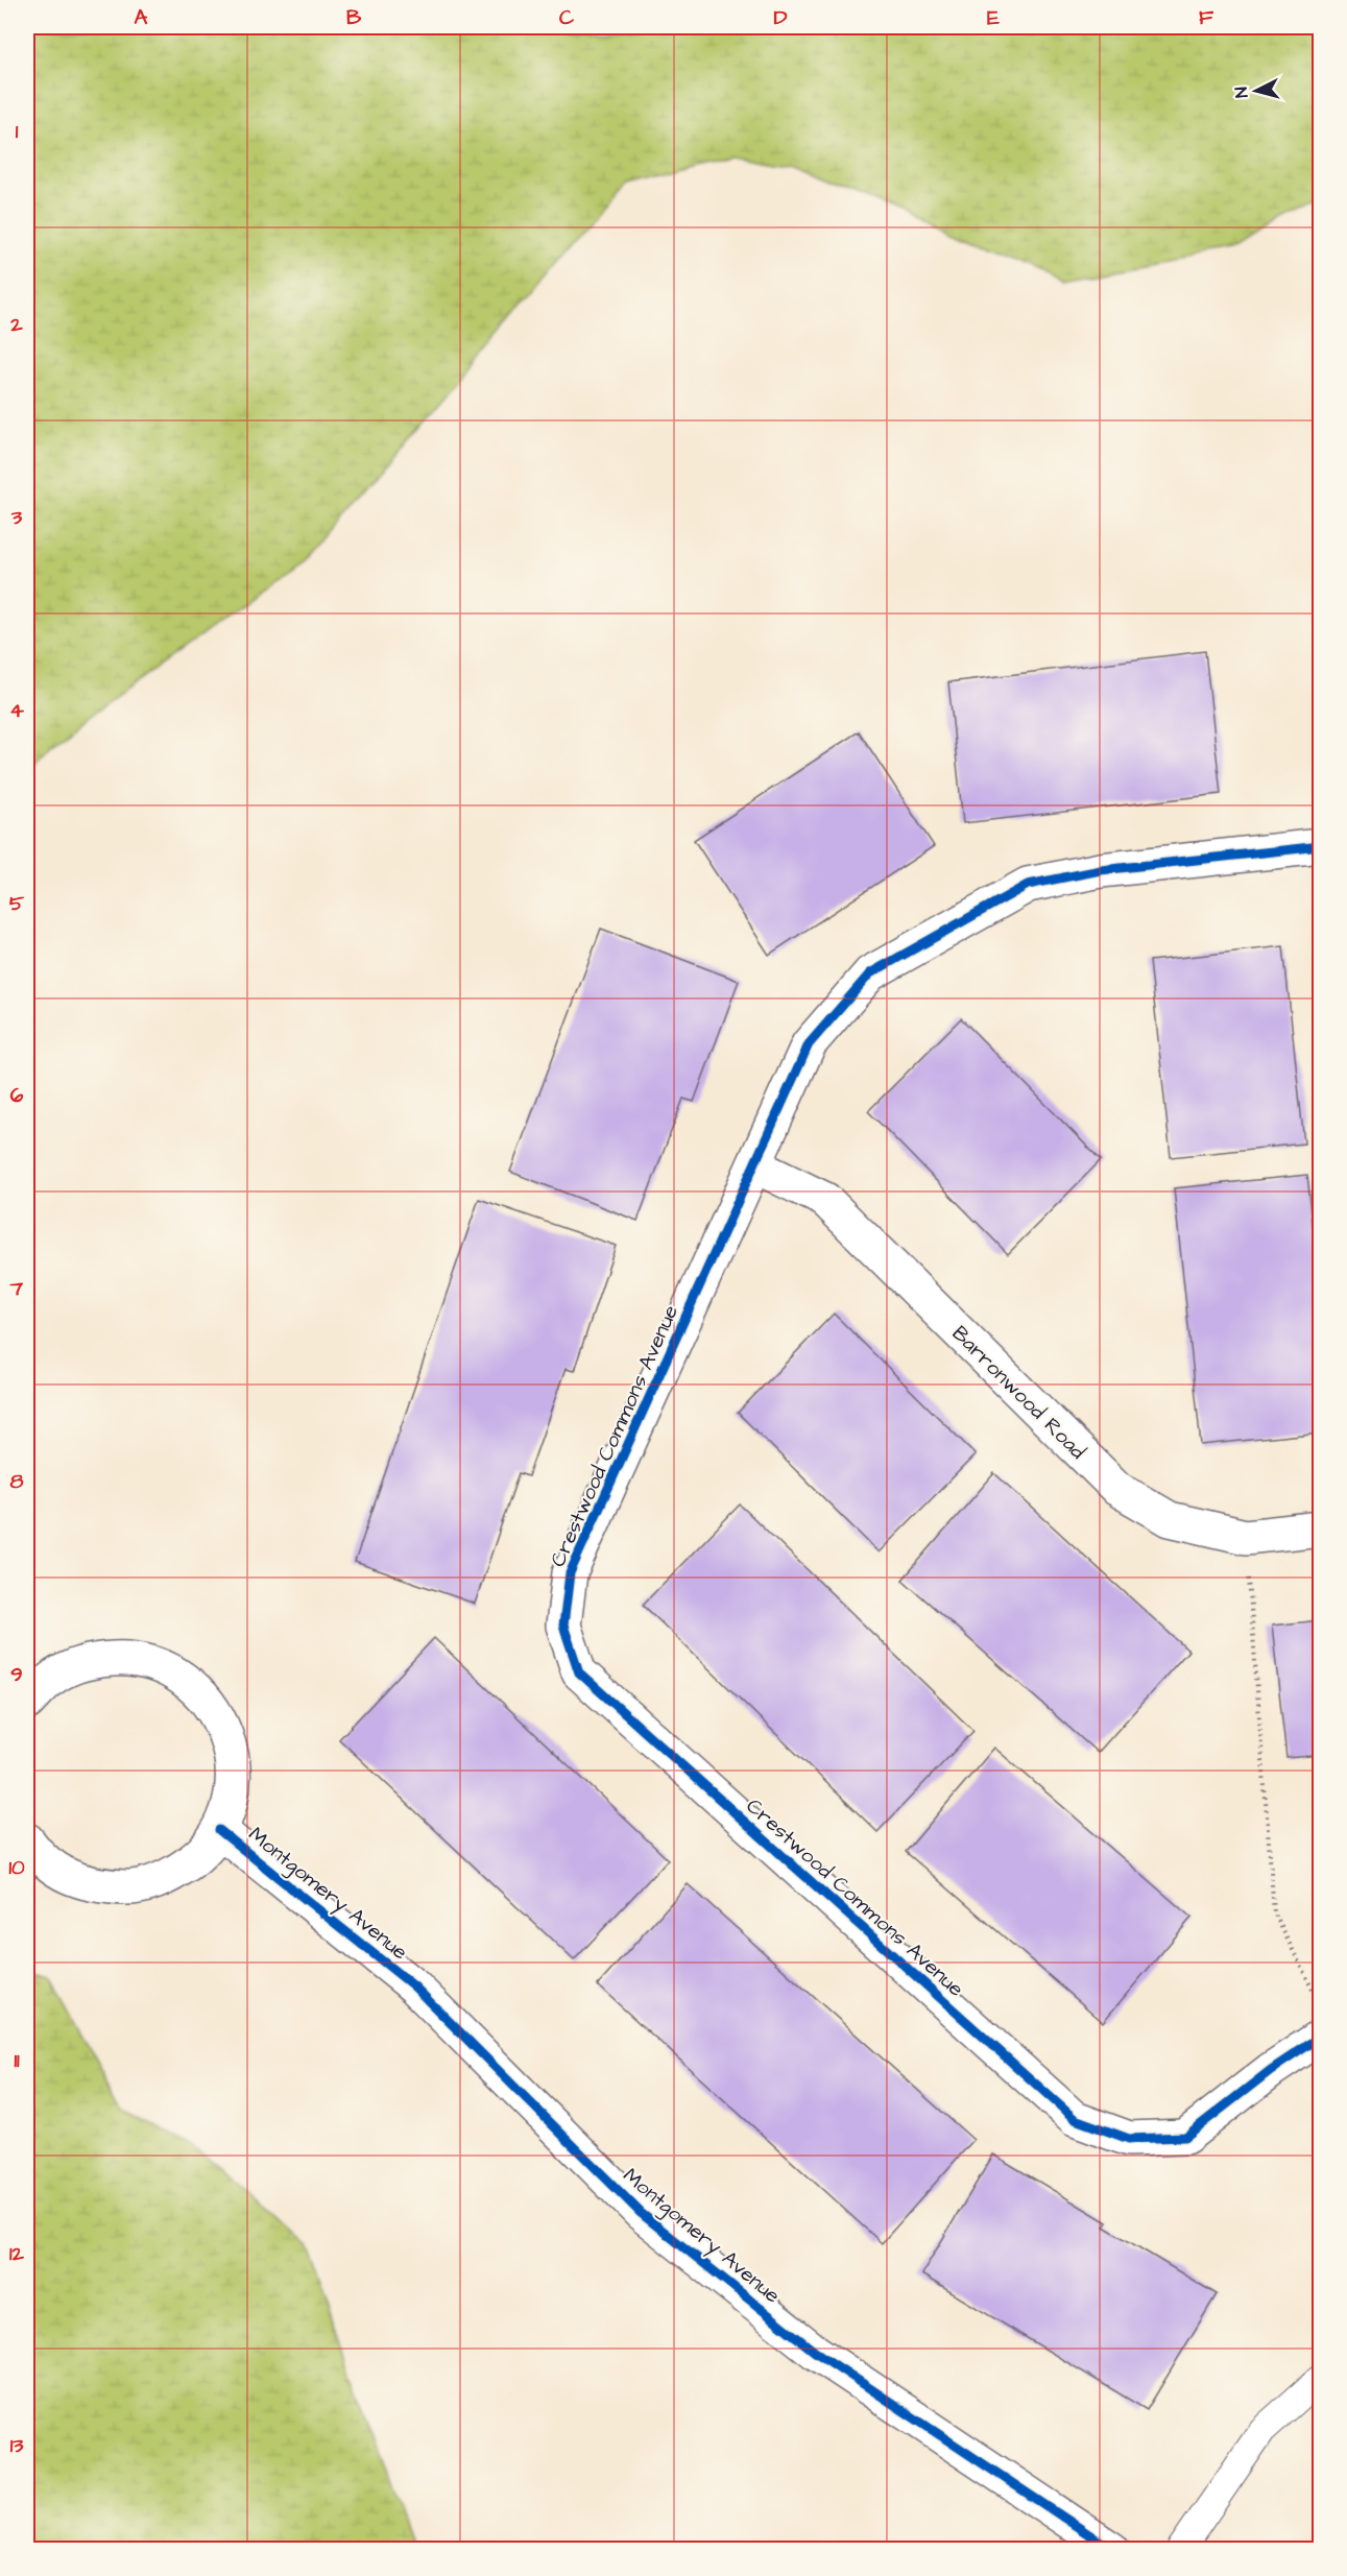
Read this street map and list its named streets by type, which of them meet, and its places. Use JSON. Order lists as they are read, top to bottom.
{
  "streets": {
    "street": ["Barronwood Road", "Crestwood Commons Avenue", "Montgomery Avenue"]
  },
  "crossings": [
    ["Barronwood Road", "Crestwood Commons Avenue"]
  ],
  "north": "left",
  "grid": {
    "columns": [
      "A",
      "B",
      "C",
      "D",
      "E",
      "F"
    ],
    "rows": [
      "1",
      "2",
      "3",
      "4",
      "5",
      "6",
      "7",
      "8",
      "9",
      "10",
      "11",
      "12",
      "13"
    ]
  }
}
